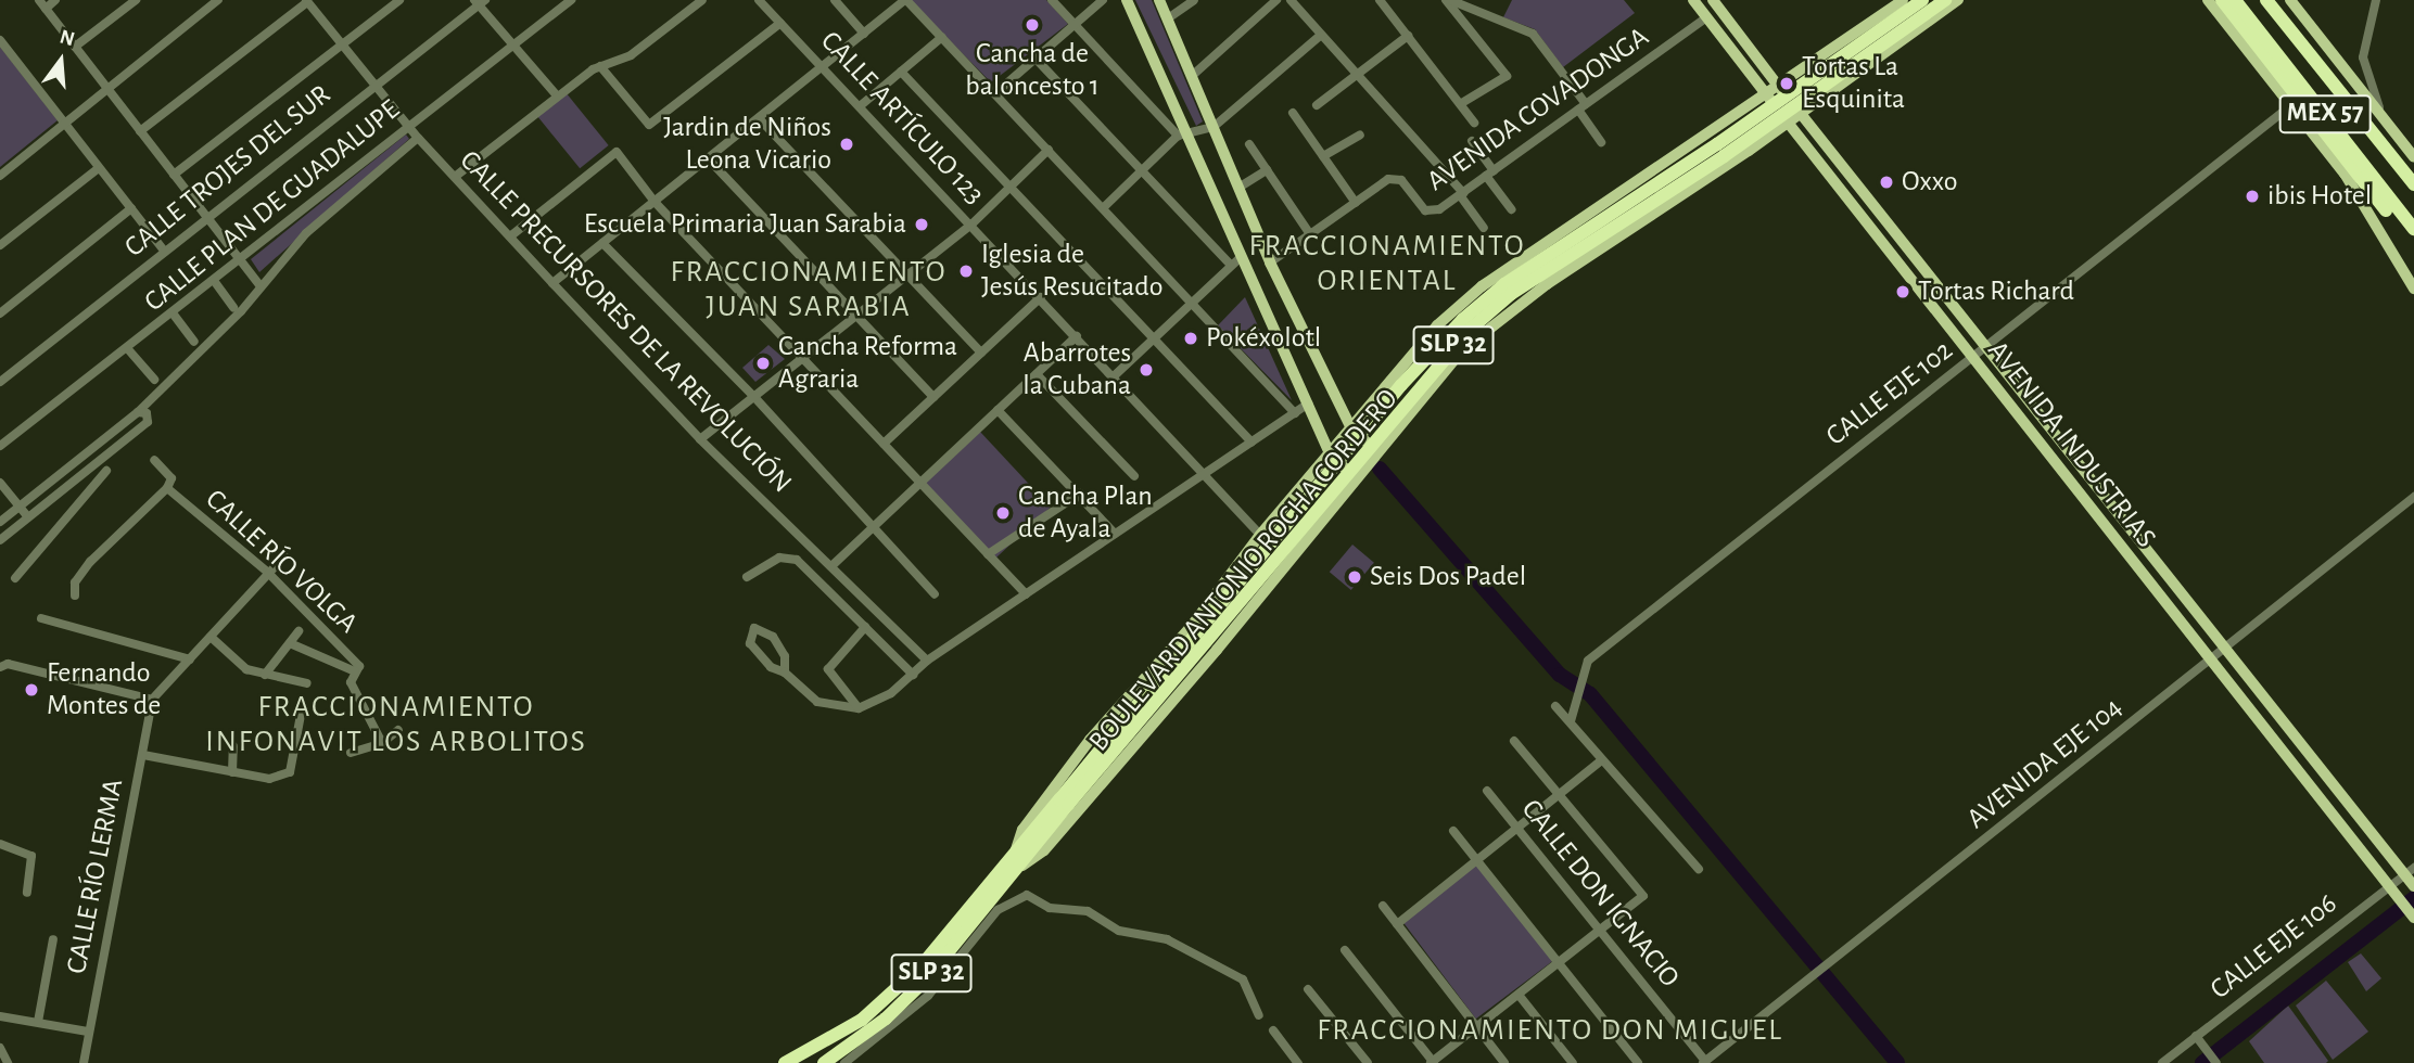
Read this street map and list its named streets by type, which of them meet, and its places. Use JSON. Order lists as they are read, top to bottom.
{
  "streets": {
    "highway": ["MEX 57", "SLP 32", "BOULEVARD ANTONIO ROCHA CORDERO"],
    "main road": ["AVENIDA INDUSTRIAS"],
    "street": [
      "AVENIDA COVADONGA",
      "CALLE ARTÍCULO 123",
      "CALLE TROJES DEL SUR",
      "CALLE PLAN DE GUADALUPE",
      "CALLE PRECURSORES DE LA REVOLUCIÓN",
      "CALLE EJE 102",
      "CALLE RÍO VOLGA",
      "AVENIDA EJE 104",
      "CALLE RÍO LERMA",
      "CALLE DON IGNACIO",
      "CALLE EJE 106"
    ]
  },
  "crossings": [
    ["AVENIDA COVADONGA", "AVENIDA INDUSTRIAS"],
    ["CALLE ARTÍCULO 123", "BOULEVARD ANTONIO ROCHA CORDERO"],
    ["CALLE TROJES DEL SUR", "CALLE PRECURSORES DE LA REVOLUCIÓN"],
    ["CALLE PLAN DE GUADALUPE", "CALLE PRECURSORES DE LA REVOLUCIÓN"],
    ["CALLE EJE 102", "AVENIDA INDUSTRIAS"],
    ["AVENIDA INDUSTRIAS", "BOULEVARD ANTONIO ROCHA CORDERO"],
    ["AVENIDA INDUSTRIAS", "AVENIDA EJE 104"],
    ["AVENIDA INDUSTRIAS", "CALLE EJE 106"],
    ["AVENIDA EJE 104", "CALLE DON IGNACIO"]
  ],
  "districts": [
    "FRACCIONAMIENTO ORIENTAL",
    "FRACCIONAMIENTO JUAN SARABIA",
    "FRACCIONAMIENTO INFONAVIT LOS ARBOLITOS",
    "FRACCIONAMIENTO DON MIGUEL"
  ],
  "places": [
    "Cancha de baloncesto 1",
    "Tortas La Esquinita",
    "Jardin de Niños Leona Vicario",
    "Oxxo",
    "ibis Hotel",
    "Escuela Primaria Juan Sarabia",
    "Iglesia de Jesús Resucitado",
    "Tortas Richard",
    "Pokéxolotl",
    "Cancha Reforma Agraria",
    "Abarrotes la Cubana",
    "Cancha Plan de Ayala",
    "Seis Dos Padel",
    "Fernando Montes de"
  ],
  "north": "top"
}
